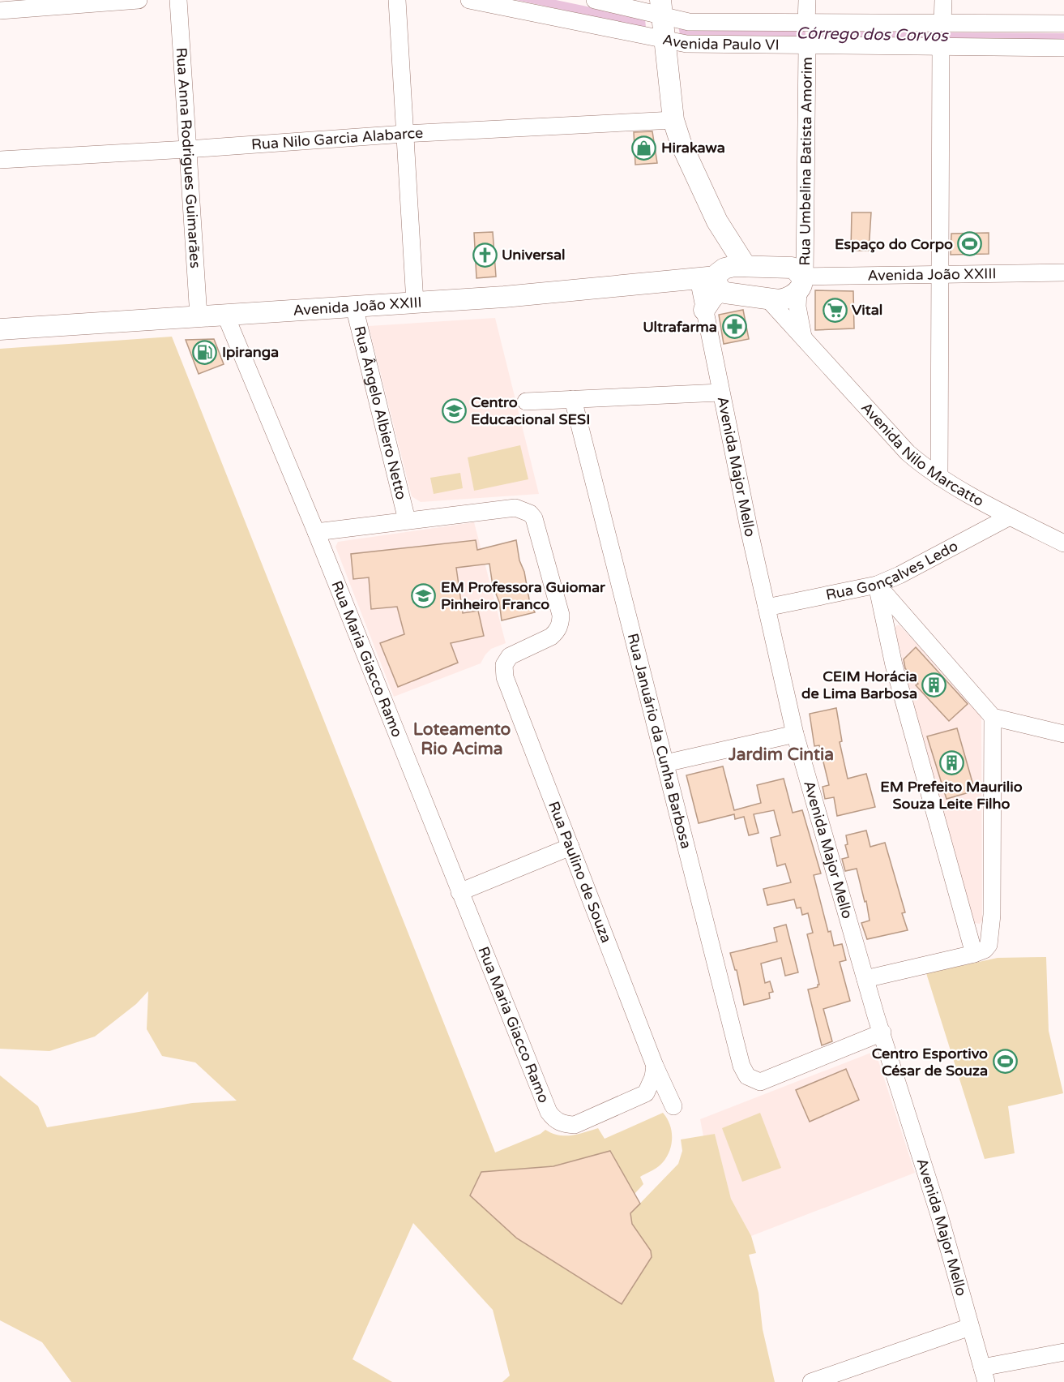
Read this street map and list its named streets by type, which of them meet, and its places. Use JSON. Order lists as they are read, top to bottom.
{
  "streets": {
    "main road": ["Avenida João XXIII"],
    "street": [
      "Avenida Paulo VI",
      "Rua Nilo Garcia Alabarce",
      "Rua Anna Rodrigues Guimarães",
      "Rua Umbelina Batista Amorim",
      "Rua Ângelo Albiero Netto",
      "Avenida Nilo Marcatto",
      "Avenida Major Mello",
      "Rua Gonçalves Ledo",
      "Rua Maria Giacco Ramo",
      "Rua Januário da Cunha Barbosa",
      "Rua Paulino de Souza"
    ]
  },
  "crossings": [
    ["Avenida Paulo VI", "Rua Umbelina Batista Amorim"],
    ["Rua Nilo Garcia Alabarce", "Rua Anna Rodrigues Guimarães"],
    ["Rua Anna Rodrigues Guimarães", "Avenida João XXIII"],
    ["Rua Umbelina Batista Amorim", "Avenida João XXIII"],
    ["Avenida João XXIII", "Rua Ângelo Albiero Netto"],
    ["Avenida João XXIII", "Avenida Nilo Marcatto"],
    ["Avenida João XXIII", "Rua Maria Giacco Ramo"],
    ["Rua Ângelo Albiero Netto", "Rua Paulino de Souza"],
    ["Avenida Nilo Marcatto", "Rua Gonçalves Ledo"],
    ["Avenida Major Mello", "Rua Gonçalves Ledo"],
    ["Avenida Major Mello", "Rua Januário da Cunha Barbosa"],
    ["Rua Maria Giacco Ramo", "Rua Paulino de Souza"]
  ],
  "districts": ["Loteamento Rio Acima", "Jardim Cintia"],
  "water": ["Córrego dos Corvos"],
  "places": {
    "shop": ["Hirakawa"],
    "sports": ["Espaço do Corpo", "Centro Esportivo César de Souza"],
    "church": ["Universal"],
    "supermarket": ["Vital"],
    "pharmacy": ["Ultrafarma"],
    "fuel station": ["Ipiranga"],
    "school or university": ["Centro Educacional SESI", "EM Professora Guiomar Pinheiro Franco"],
    "building": ["CEIM Horácia de Lima Barbosa", "EM Prefeito Maurilio Souza Leite Filho"]
  }
}
